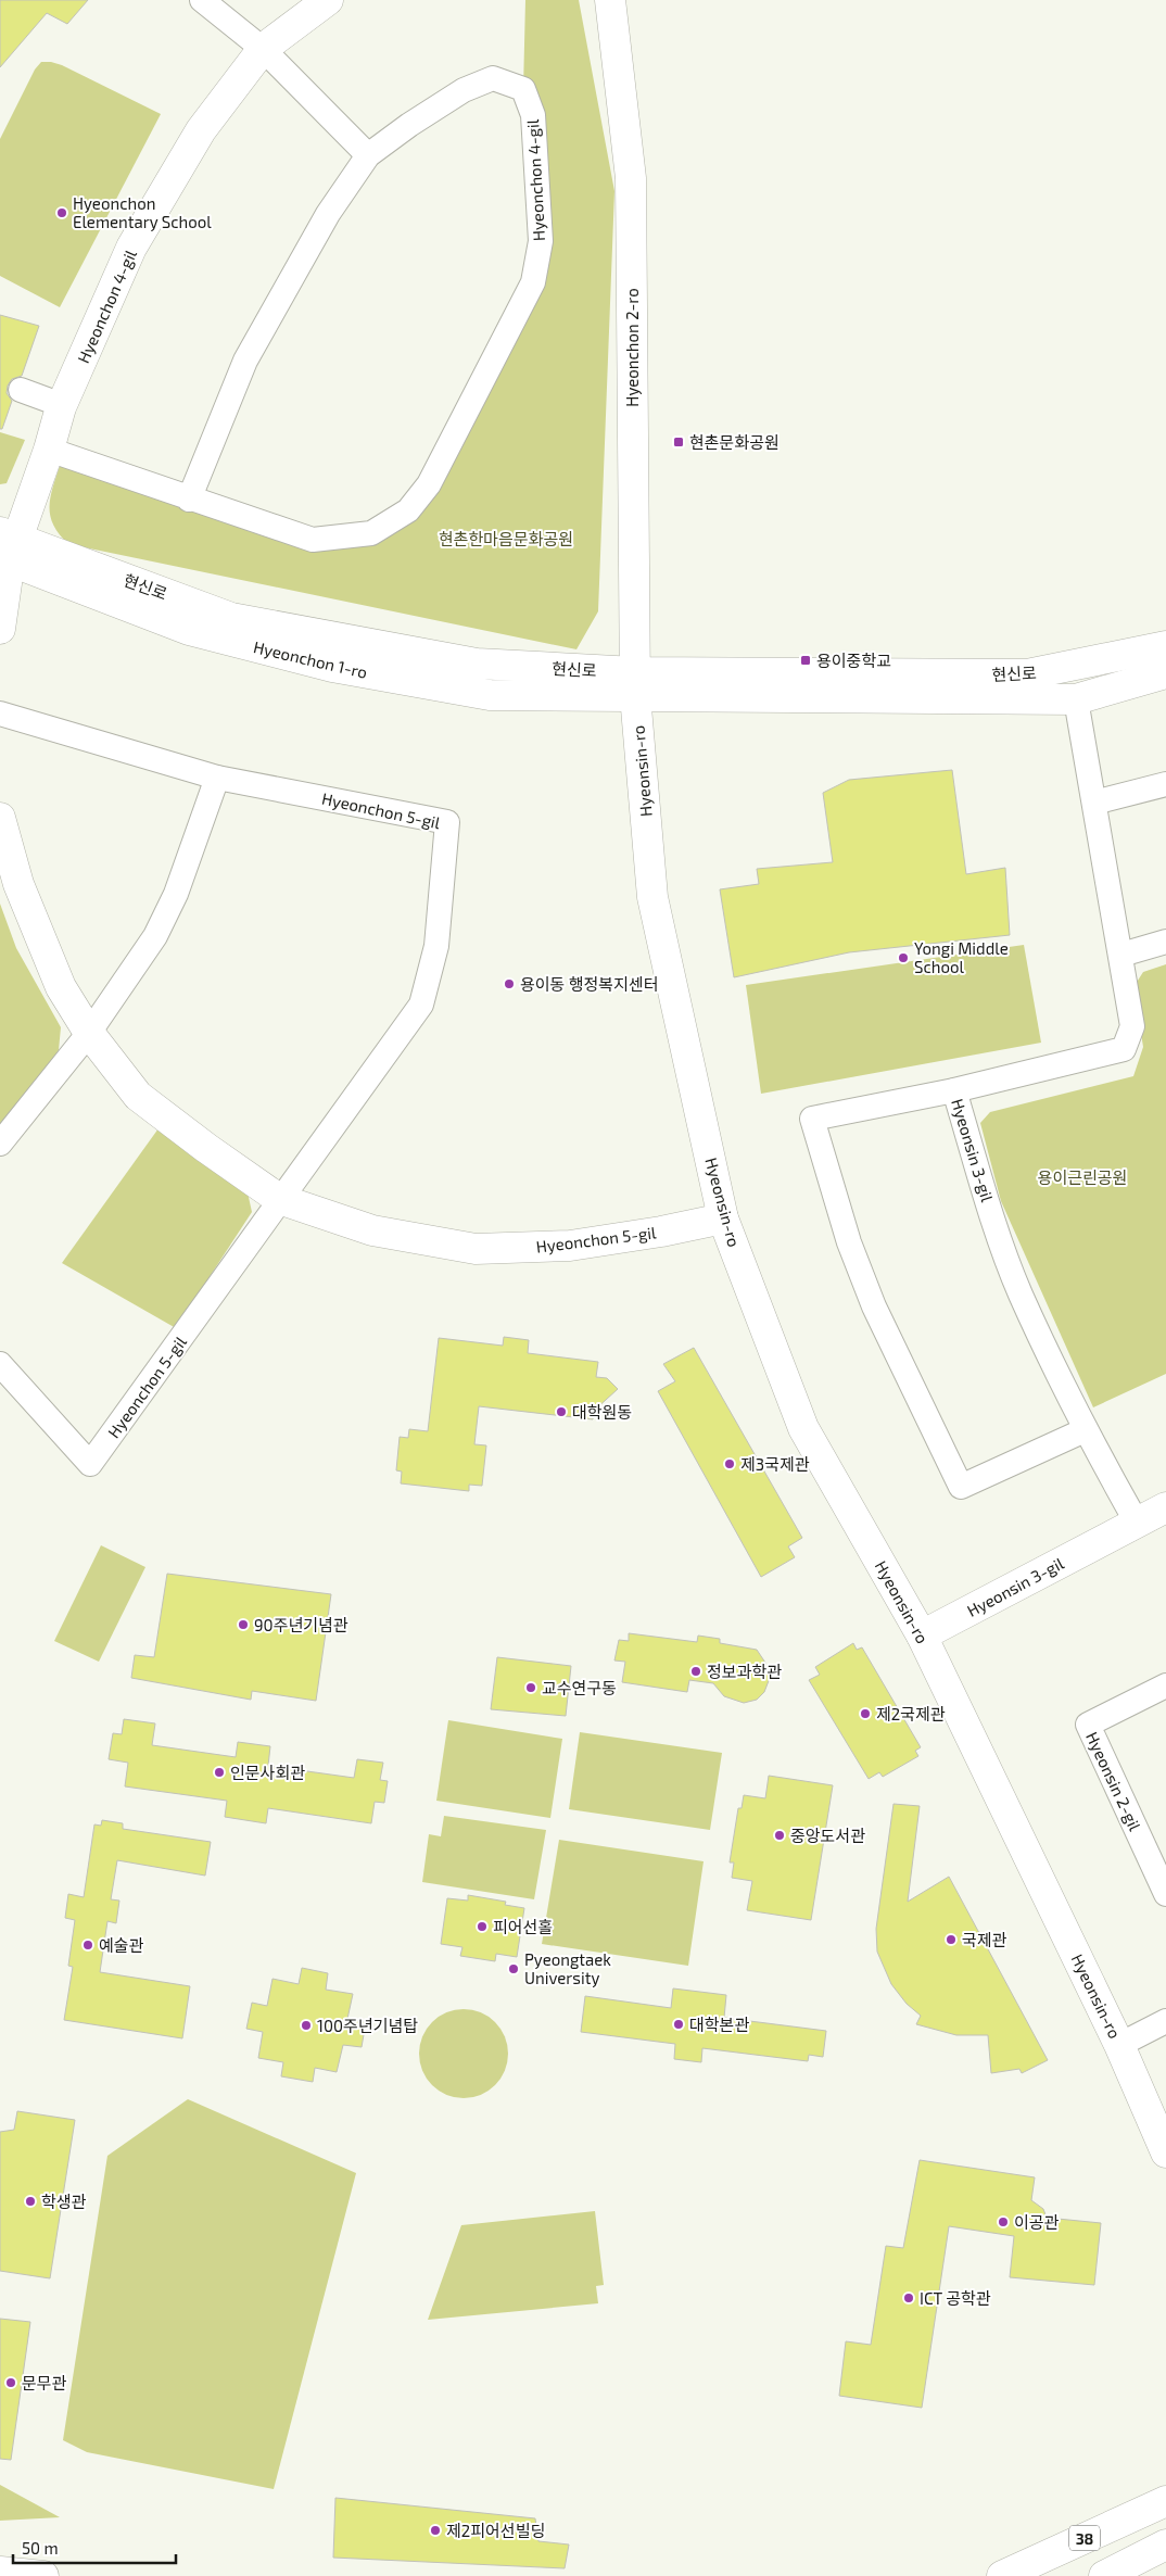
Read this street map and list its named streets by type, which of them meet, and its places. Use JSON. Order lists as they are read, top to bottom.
{
  "streets": {
    "street": [
      "Hyeonchon 4-gil",
      "Hyeonchon 2-ro",
      "현신로",
      "Hyeonchon 1-ro",
      "Hyeonsin-ro",
      "Hyeonchon 5-gil",
      "Hyeonsin 3-gil",
      "Hyeonsin 2-gil",
      "38"
    ]
  },
  "crossings": [
    ["Hyeonchon 4-gil", "Hyeonchon 1-ro"],
    ["Hyeonchon 2-ro", "현신로"],
    ["Hyeonchon 2-ro", "Hyeonchon 1-ro"],
    ["Hyeonchon 2-ro", "Hyeonsin-ro"],
    ["현신로", "Hyeonchon 1-ro"],
    ["현신로", "Hyeonsin-ro"],
    ["Hyeonchon 1-ro", "Hyeonsin-ro"],
    ["Hyeonsin-ro", "Hyeonchon 5-gil"],
    ["Hyeonsin-ro", "Hyeonsin 3-gil"]
  ],
  "parks": ["현촌한마음문화공원", "용이근린공원"],
  "places": {
    "other": [
      "Hyeonchon Elementary School",
      "Yongi Middle School",
      "용이동 행정복지센터",
      "대학원동",
      "제3국제관",
      "90주년기념관",
      "정보과학관",
      "교수연구동",
      "제2국제관",
      "인문사회관",
      "중앙도서관",
      "피어선홀",
      "국제관",
      "예술관",
      "Pyeongtaek University",
      "대학본관",
      "100주년기념탑",
      "학생관",
      "이공관",
      "ICT 공학관",
      "문무관",
      "제2피어선빌딩"
    ],
    "transit": ["현촌문화공원", "용이중학교"]
  },
  "scale_bar": "50 m"
}
